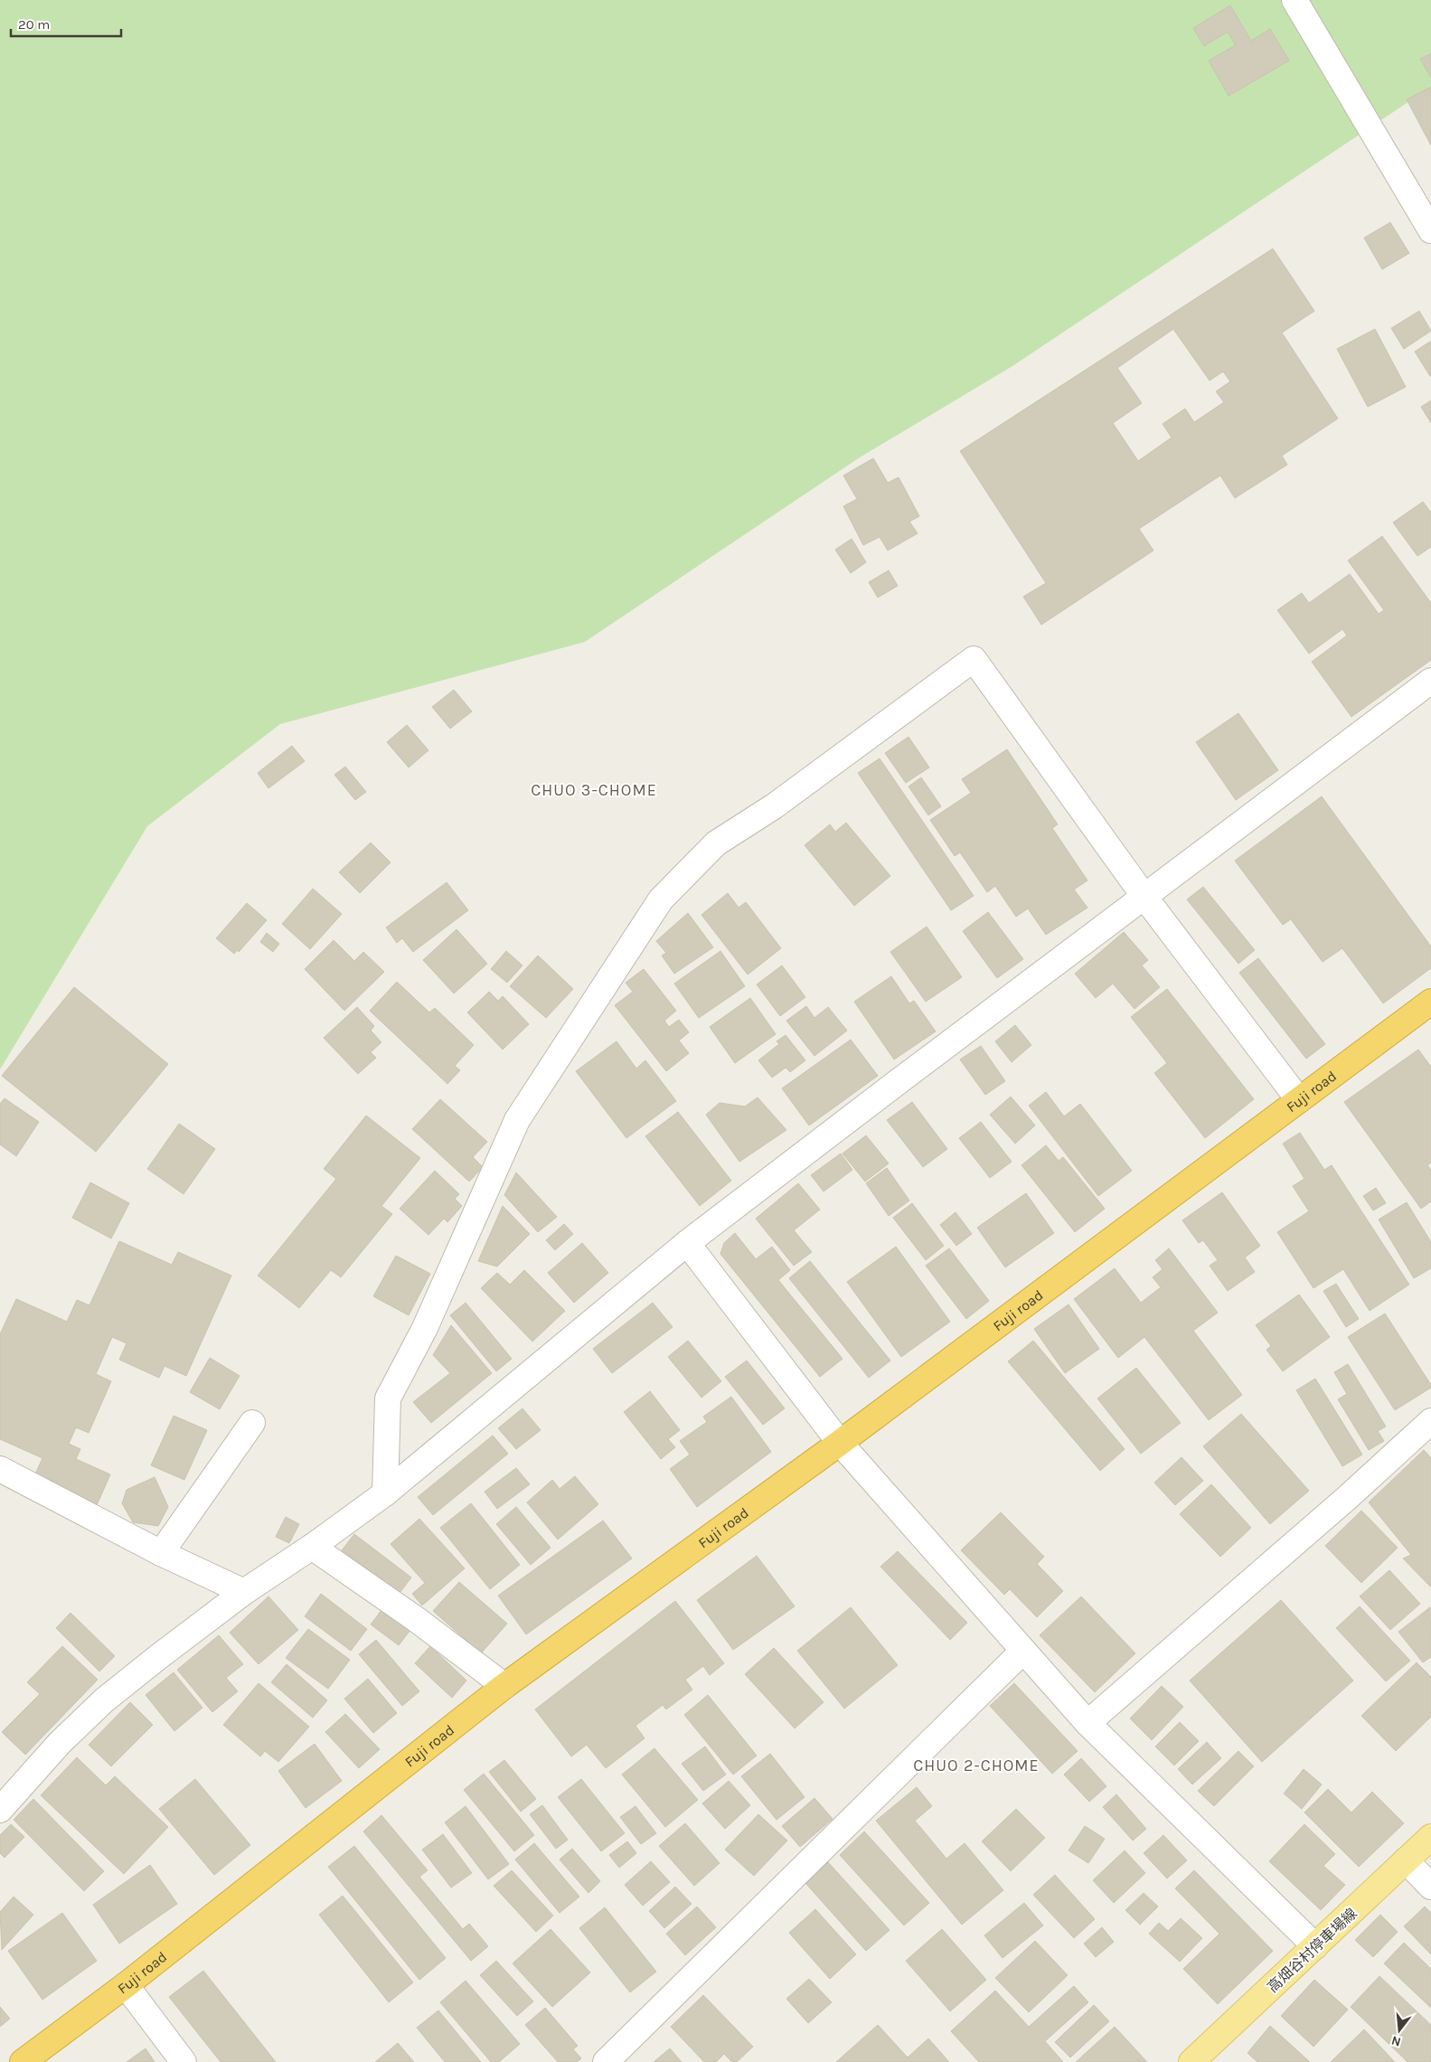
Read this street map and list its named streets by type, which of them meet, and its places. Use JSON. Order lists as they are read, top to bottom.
{
  "streets": {
    "highway": ["Fuji road"],
    "main road": ["高畑谷村停車場線"]
  },
  "districts": ["CHUO 3-CHOME", "CHUO 2-CHOME"],
  "scale_bar": "20 m",
  "north": "bottom"
}
